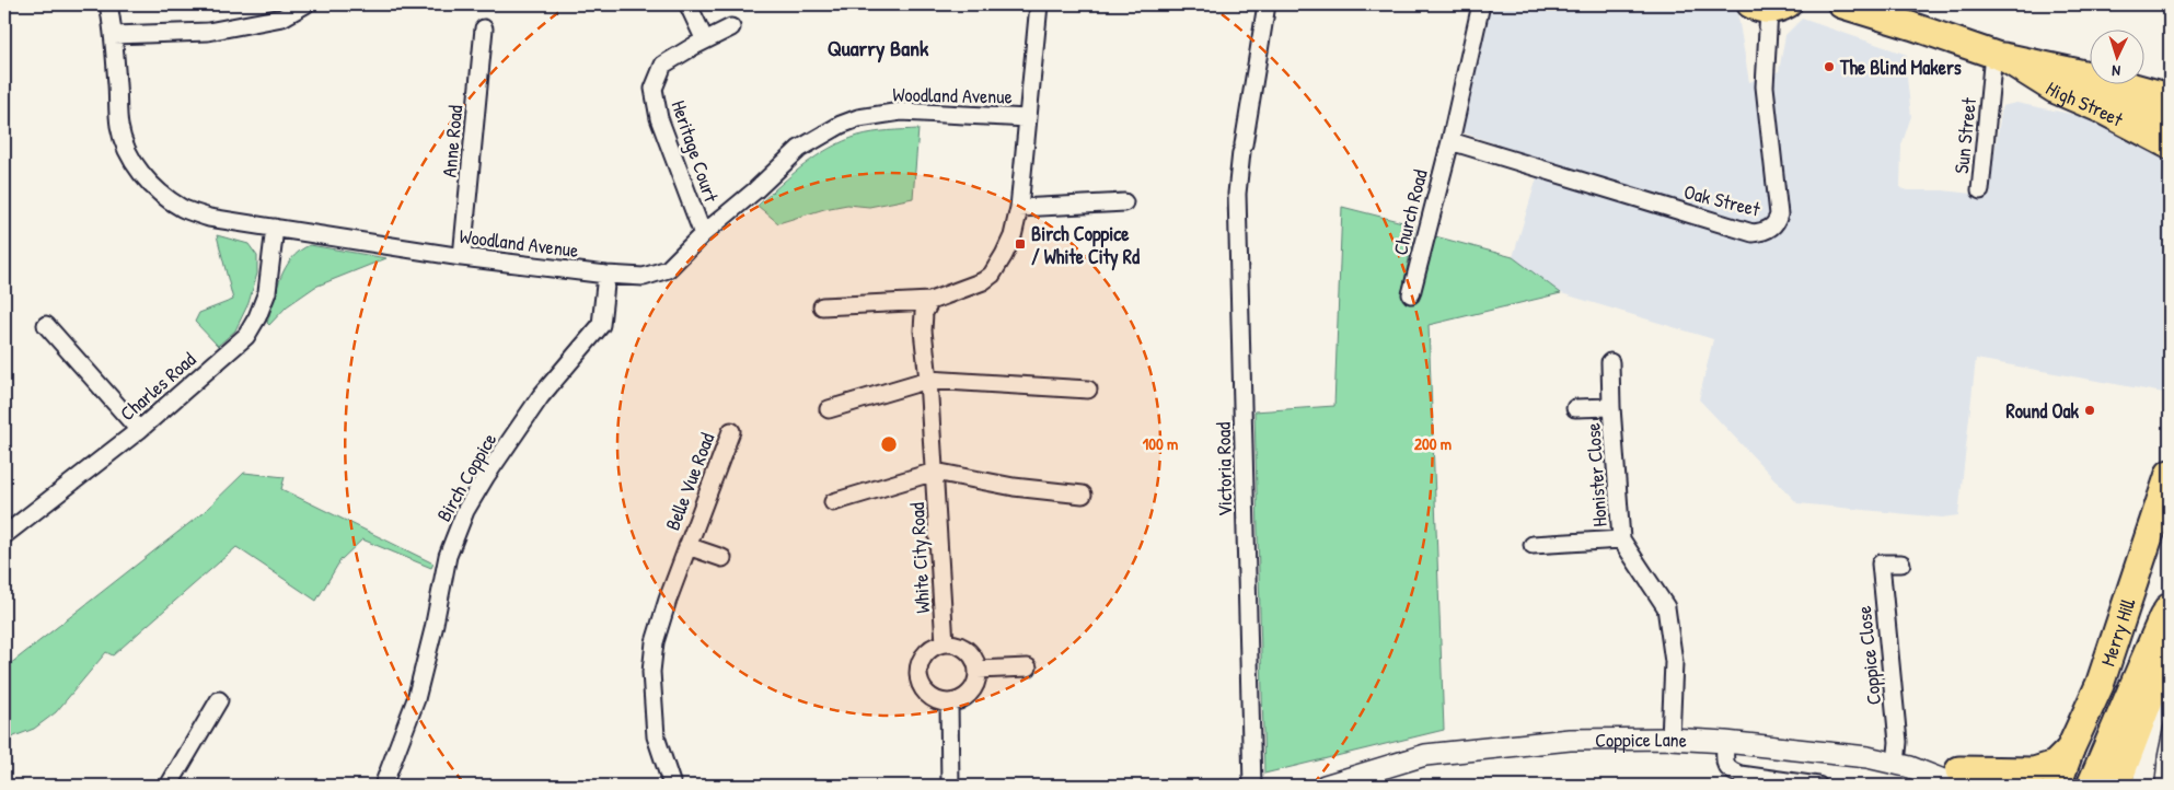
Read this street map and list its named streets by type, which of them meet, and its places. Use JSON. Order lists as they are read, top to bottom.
{
  "streets": {
    "highway": ["Merry Hill"],
    "main road": ["High Street"],
    "street": [
      "Woodland Avenue",
      "Sun Street",
      "Anne Road",
      "Heritage Court",
      "Oak Street",
      "Church Road",
      "Charles Road",
      "Victoria Road",
      "Honister Close",
      "Birch Coppice",
      "Belle Vue Road",
      "White City Road",
      "Coppice Close",
      "Coppice Lane"
    ]
  },
  "crossings": [
    ["Woodland Avenue", "Anne Road"],
    ["Woodland Avenue", "Heritage Court"],
    ["Woodland Avenue", "Charles Road"],
    ["Woodland Avenue", "Birch Coppice"],
    ["High Street", "Sun Street"],
    ["Oak Street", "Church Road"],
    ["Honister Close", "Coppice Lane"],
    ["Coppice Close", "Coppice Lane"]
  ],
  "districts": ["Quarry Bank"],
  "places": {
    "other": ["The Blind Makers", "Round Oak"],
    "transit": ["Birch Coppice / White City Rd"]
  },
  "north": "bottom",
  "rings": ["100 m", "200 m"]
}
